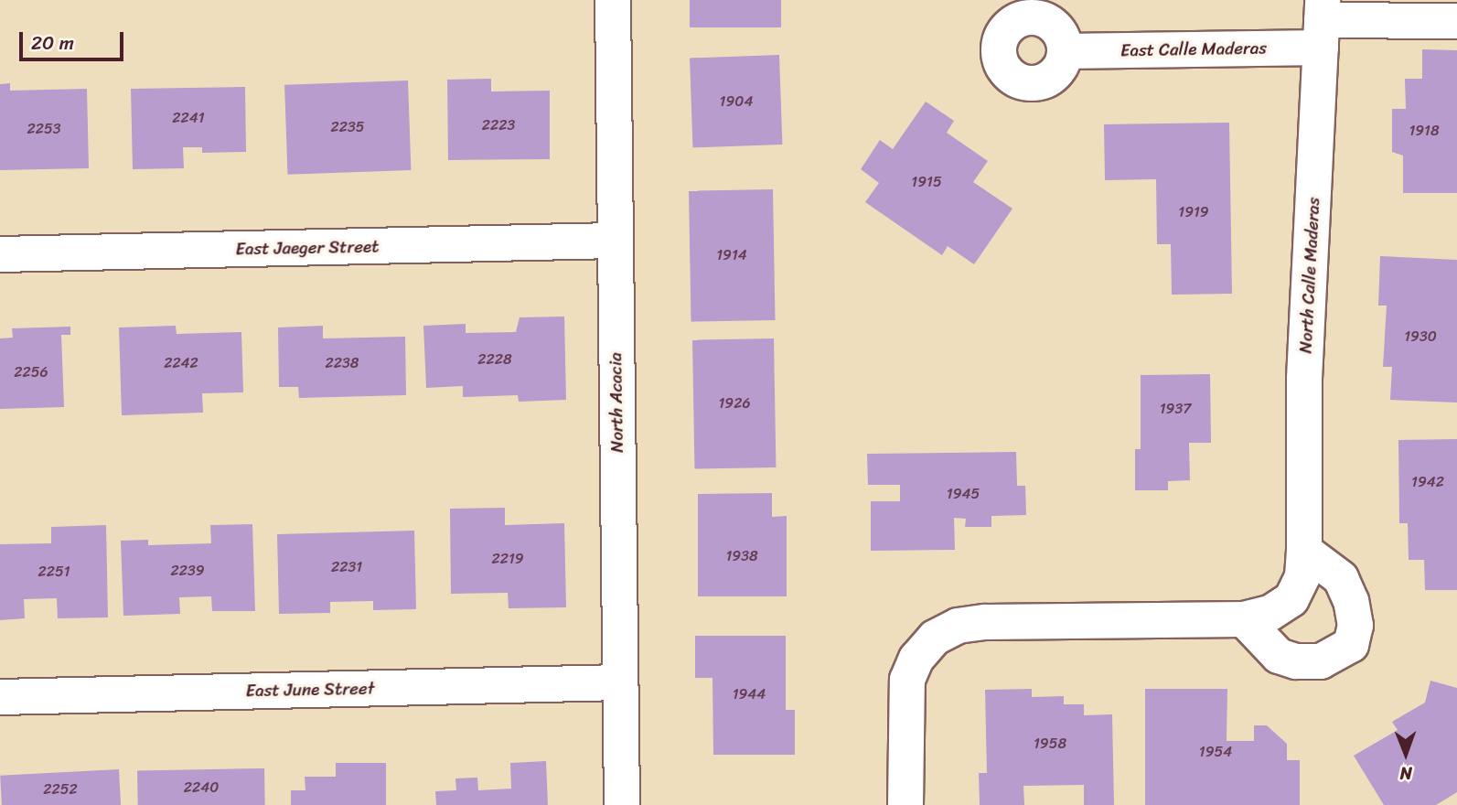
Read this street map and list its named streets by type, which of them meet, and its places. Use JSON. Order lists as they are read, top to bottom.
{
  "streets": {
    "street": [
      "East Calle Maderas",
      "East Jaeger Street",
      "North Calle Maderas",
      "North Acacia",
      "East June Street"
    ]
  },
  "crossings": [
    ["East Calle Maderas", "North Calle Maderas"],
    ["East Jaeger Street", "North Acacia"],
    ["North Acacia", "East June Street"]
  ],
  "house_numbers": [
    "1904",
    "2241",
    "2223",
    "2235",
    "2253",
    "1918",
    "1915",
    "1919",
    "1914",
    "1930",
    "2228",
    "2242",
    "2238",
    "2256",
    "1926",
    "1937",
    "1942",
    "1945",
    "1938",
    "2219",
    "2231",
    "2239",
    "2251",
    "1944",
    "1958",
    "1954",
    "2240",
    "2252"
  ],
  "scale_bar": "20 m",
  "north": "bottom"
}
